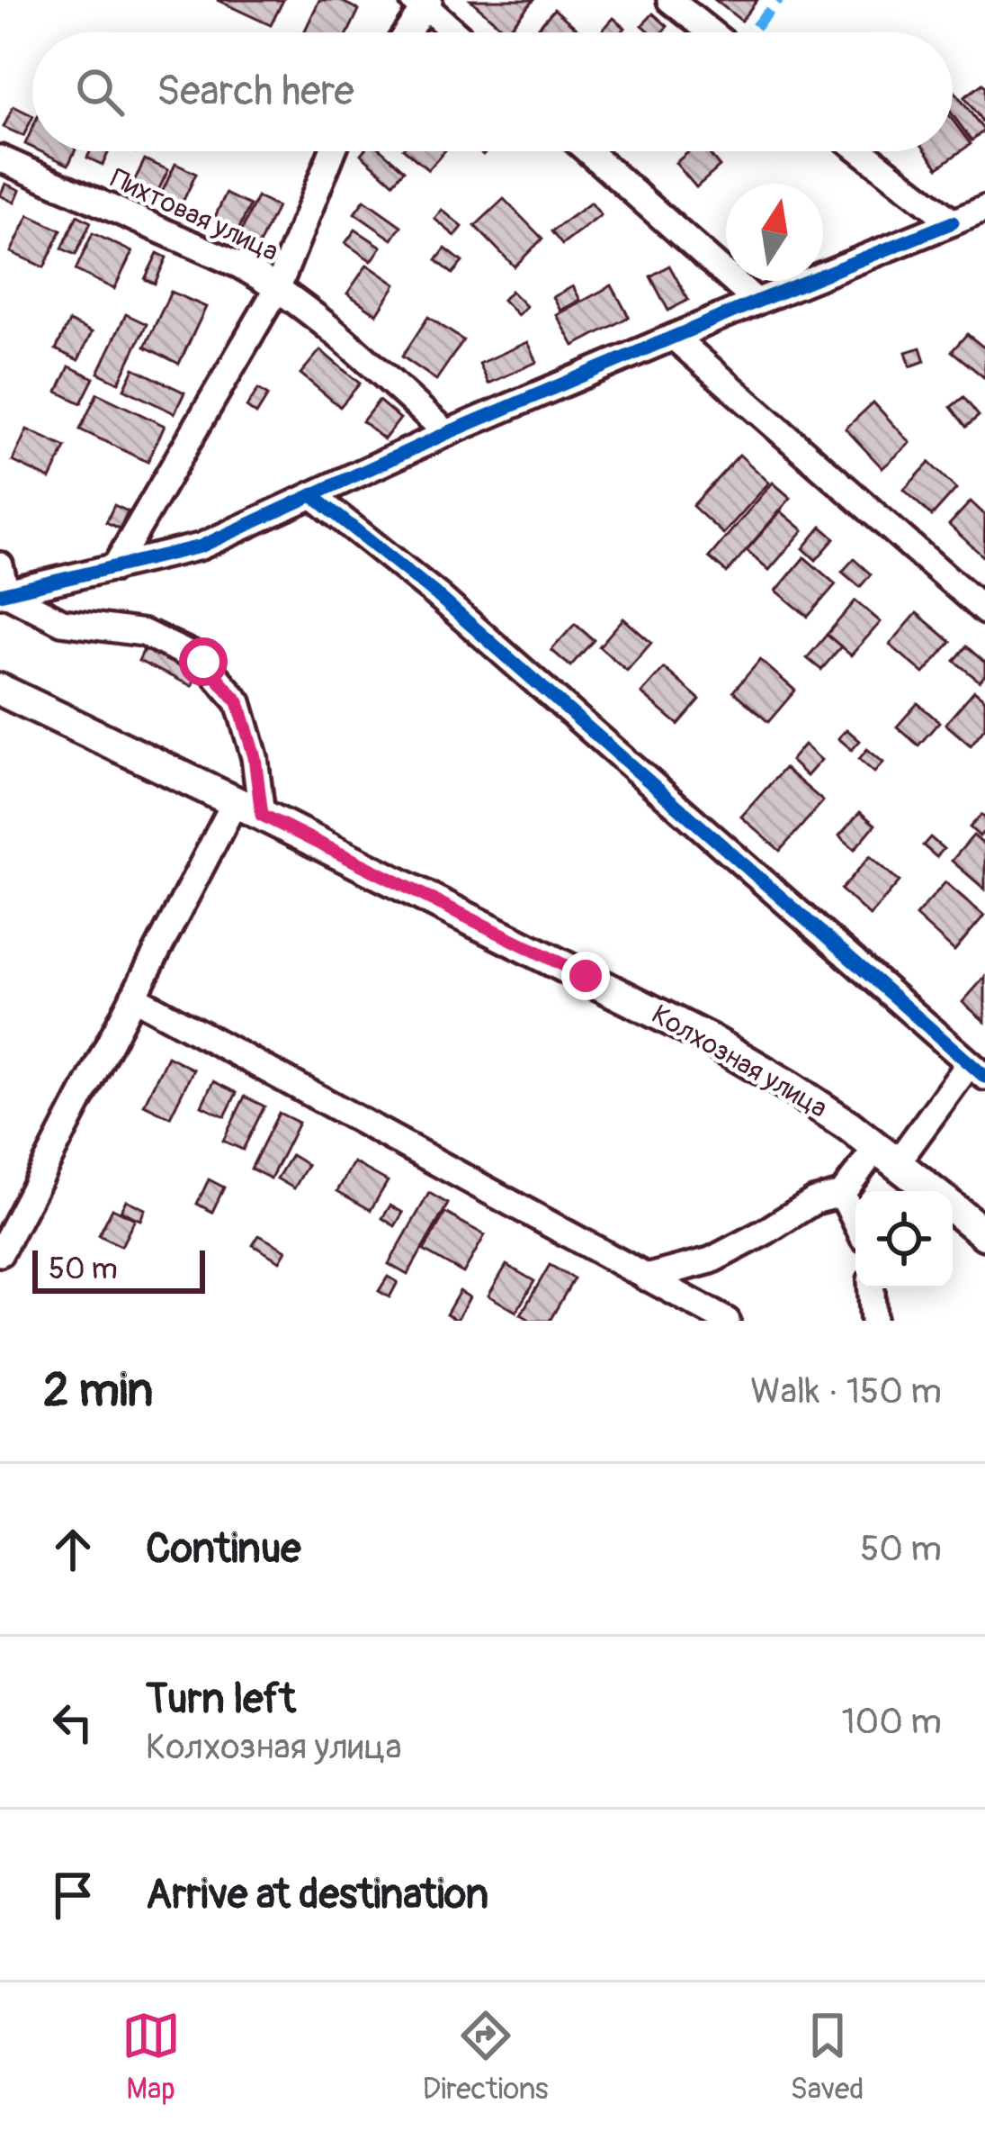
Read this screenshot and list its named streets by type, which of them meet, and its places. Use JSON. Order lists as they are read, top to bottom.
{
  "streets": {
    "main road": ["Колхозная улица"],
    "street": ["Пихтовая улица"]
  },
  "scale_bar": "50 m",
  "north": "top",
  "page": {
    "search": "Search here",
    "scale": "50 m",
    "heading": ["2 min", "Walk · 150 m"],
    "list": [
      ["Continue", "50 m"],
      ["Turn left", "Колхозная улица", "100 m"],
      "Arrive at destination"
    ],
    "nav": ["Map", "Directions", "Saved"]
  }
}
